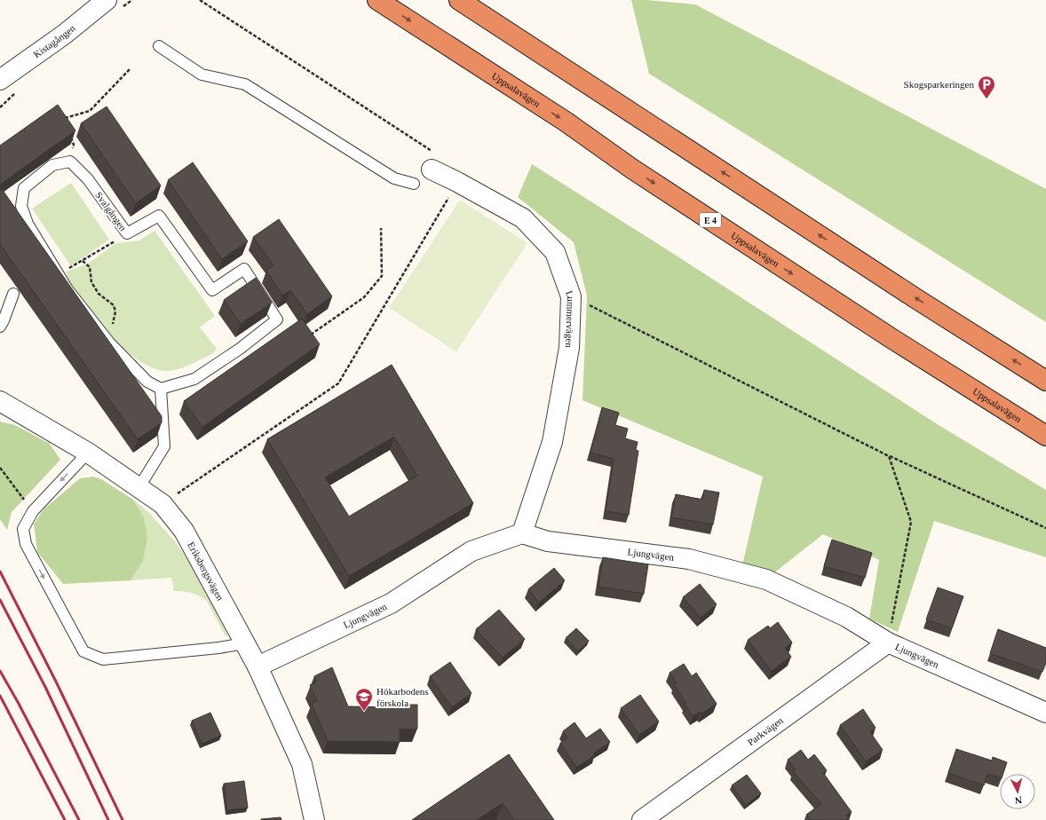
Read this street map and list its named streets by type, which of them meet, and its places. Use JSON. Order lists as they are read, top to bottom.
{
  "streets": {
    "highway": ["Uppsalavägen", "E 4"],
    "street": [
      "Kistagången",
      "Lummervägen",
      "Ljungvägen",
      "Eriksbergsvägen",
      "Parkvägen"
    ],
    "lane": ["Svalgången"]
  },
  "crossings": [
    ["Lummervägen", "Ljungvägen"],
    ["Ljungvägen", "Eriksbergsvägen"],
    ["Ljungvägen", "Parkvägen"]
  ],
  "places": {
    "parking": ["Skogsparkeringen"],
    "school or university": ["Hökarbodens förskola"]
  },
  "north": "bottom"
}
